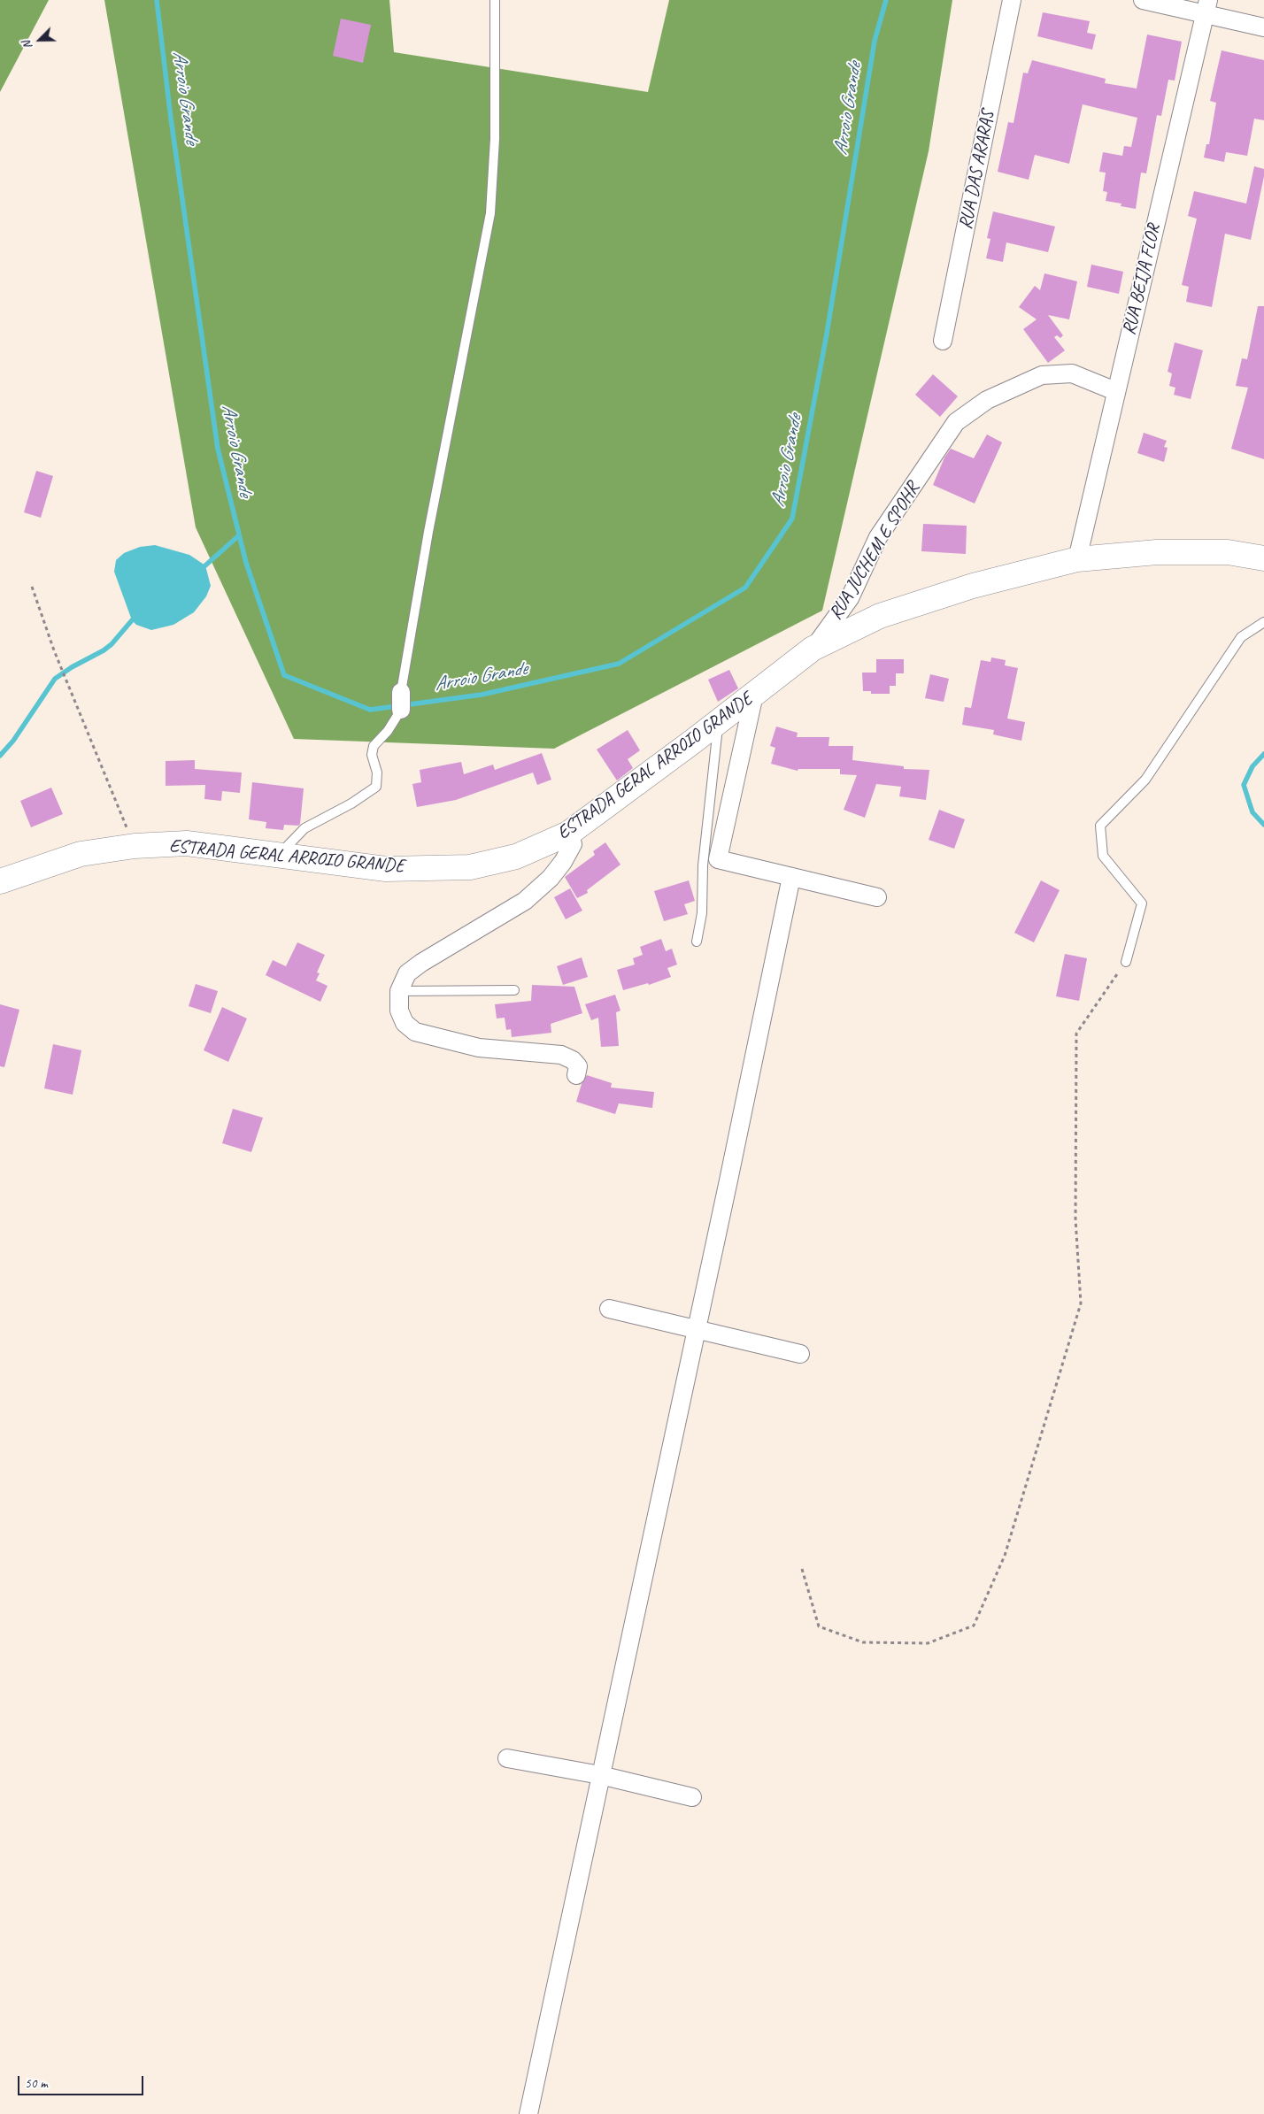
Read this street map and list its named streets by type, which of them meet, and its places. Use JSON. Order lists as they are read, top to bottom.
{
  "streets": {
    "main road": ["ESTRADA GERAL ARROIO GRANDE"],
    "street": ["RUA DAS ARARAS", "RUA BEIJA FLOR", "RUA JUCHEM E SPOHR"]
  },
  "crossings": [
    ["RUA BEIJA FLOR", "RUA JUCHEM E SPOHR"],
    ["RUA BEIJA FLOR", "ESTRADA GERAL ARROIO GRANDE"],
    ["RUA JUCHEM E SPOHR", "ESTRADA GERAL ARROIO GRANDE"]
  ],
  "water": ["Arroio Grande"],
  "scale_bar": "50 m",
  "north": "bottom left"
}
